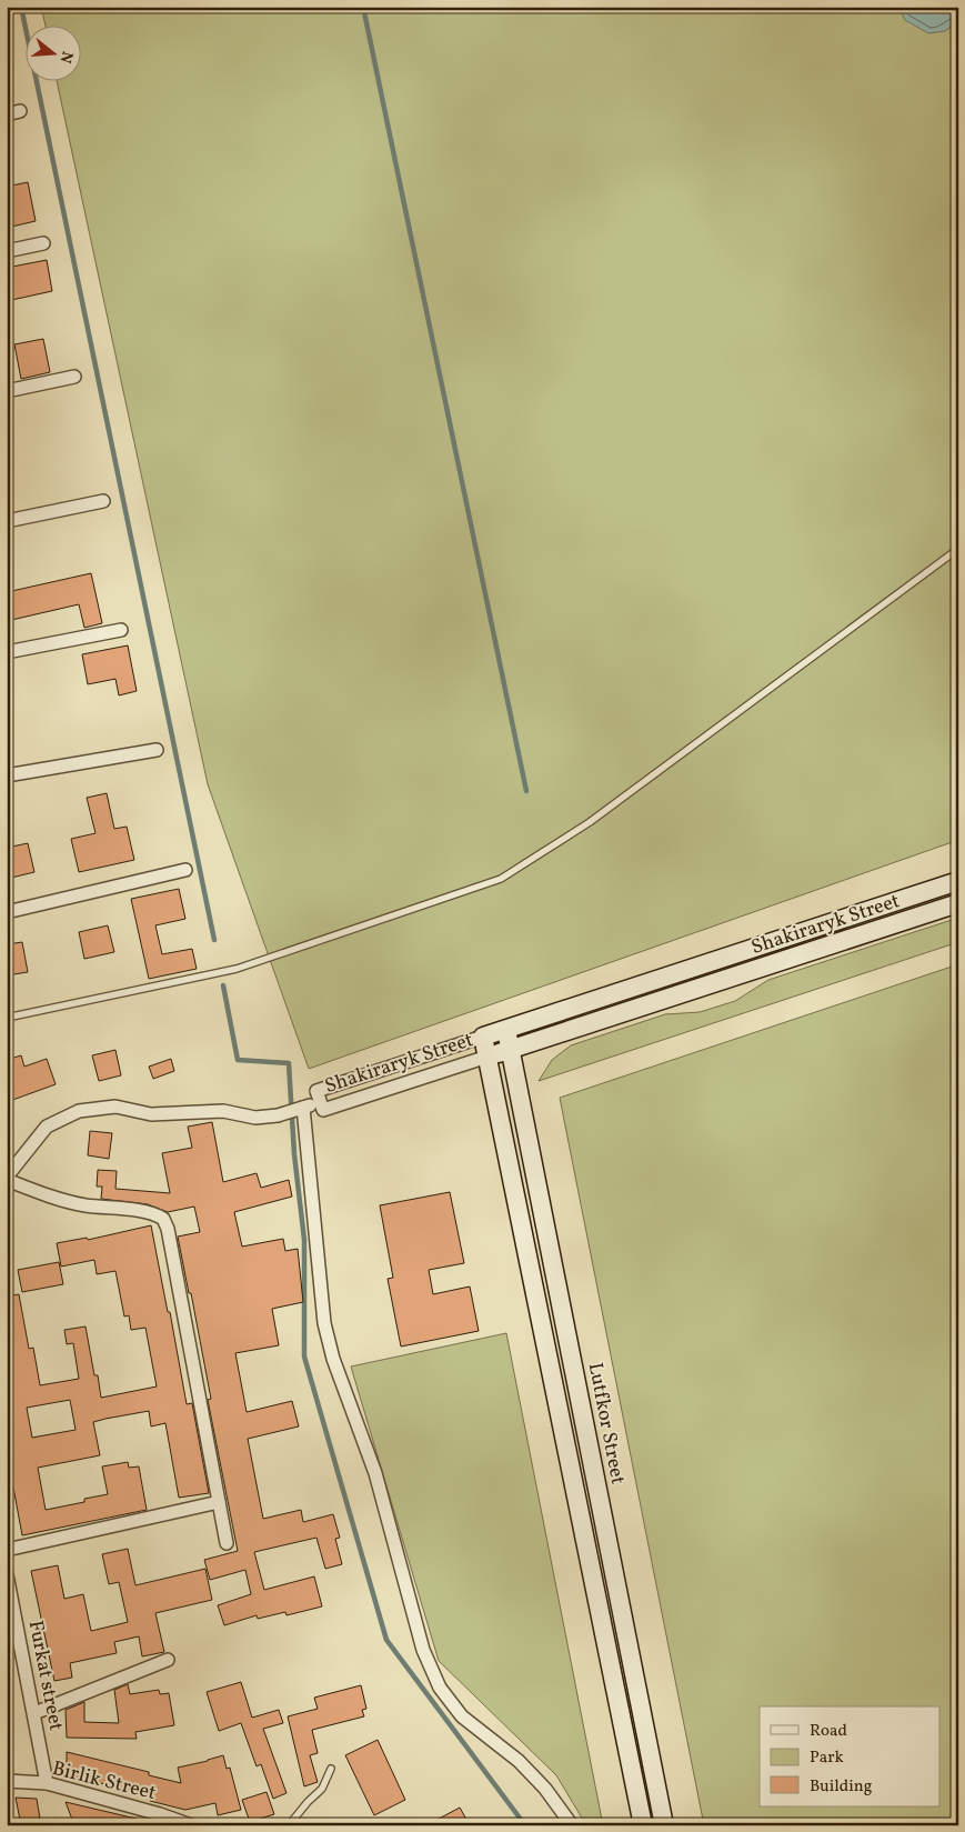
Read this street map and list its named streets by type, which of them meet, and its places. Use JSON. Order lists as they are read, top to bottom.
{
  "streets": {
    "main road": ["Shakiraryk Street", "Lutfkor Street"],
    "street": ["Furkat street", "Birlik Street"]
  },
  "crossings": [
    ["Shakiraryk Street", "Lutfkor Street"],
    ["Furkat street", "Birlik Street"]
  ],
  "legend": ["Road", "Park", "Building"],
  "north": "right"
}
